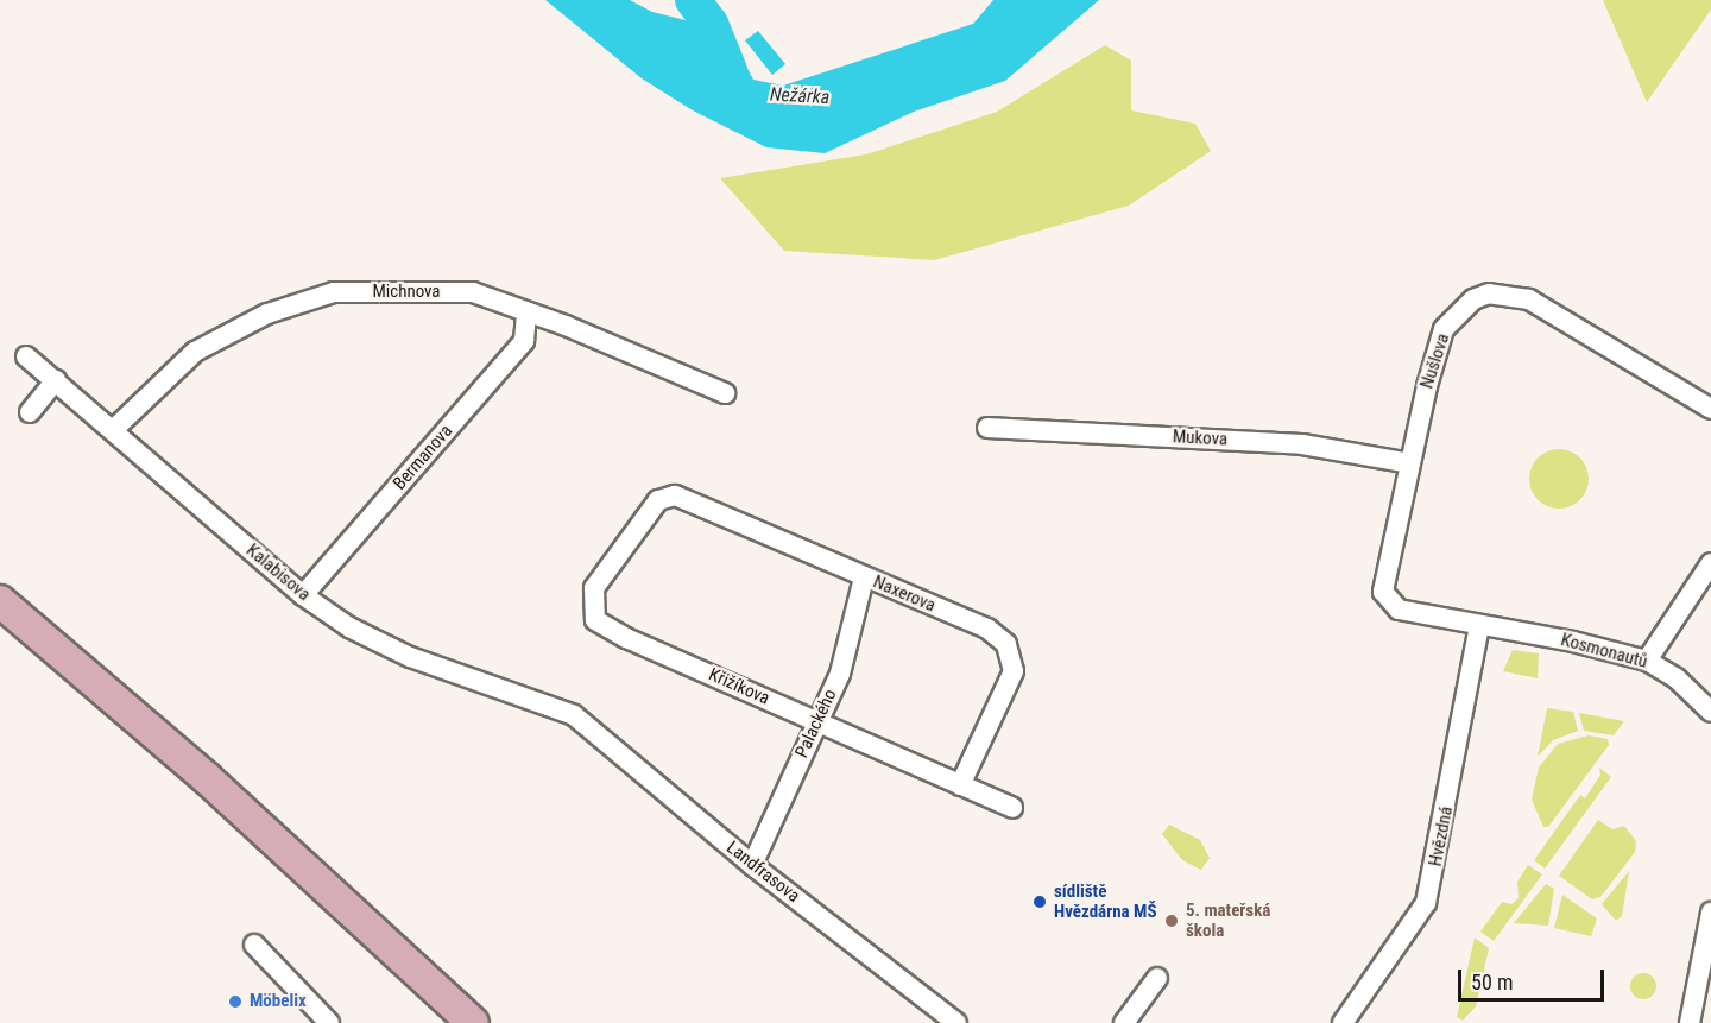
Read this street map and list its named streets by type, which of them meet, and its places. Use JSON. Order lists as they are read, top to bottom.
{
  "streets": {
    "street": [
      "Michnova",
      "Nušlova",
      "Mukova",
      "Bermanova",
      "Kalabisova",
      "Naxerova",
      "Kosmonautů",
      "Křižíkova",
      "Palackého",
      "Hvězdná",
      "Landfrasova"
    ]
  },
  "crossings": [
    ["Michnova", "Bermanova"],
    ["Michnova", "Kalabisova"],
    ["Nušlova", "Mukova"],
    ["Nušlova", "Kosmonautů"],
    ["Nušlova", "Hvězdná"],
    ["Bermanova", "Kalabisova"],
    ["Kalabisova", "Landfrasova"],
    ["Naxerova", "Křižíkova"],
    ["Naxerova", "Palackého"],
    ["Kosmonautů", "Hvězdná"],
    ["Křižíkova", "Palackého"],
    ["Palackého", "Landfrasova"]
  ],
  "water": ["Nežárka"],
  "places": ["sídliště Hvězdárna MŠ", "5. mateřská škola", "Möbelix"],
  "scale_bar": "50 m"
}
